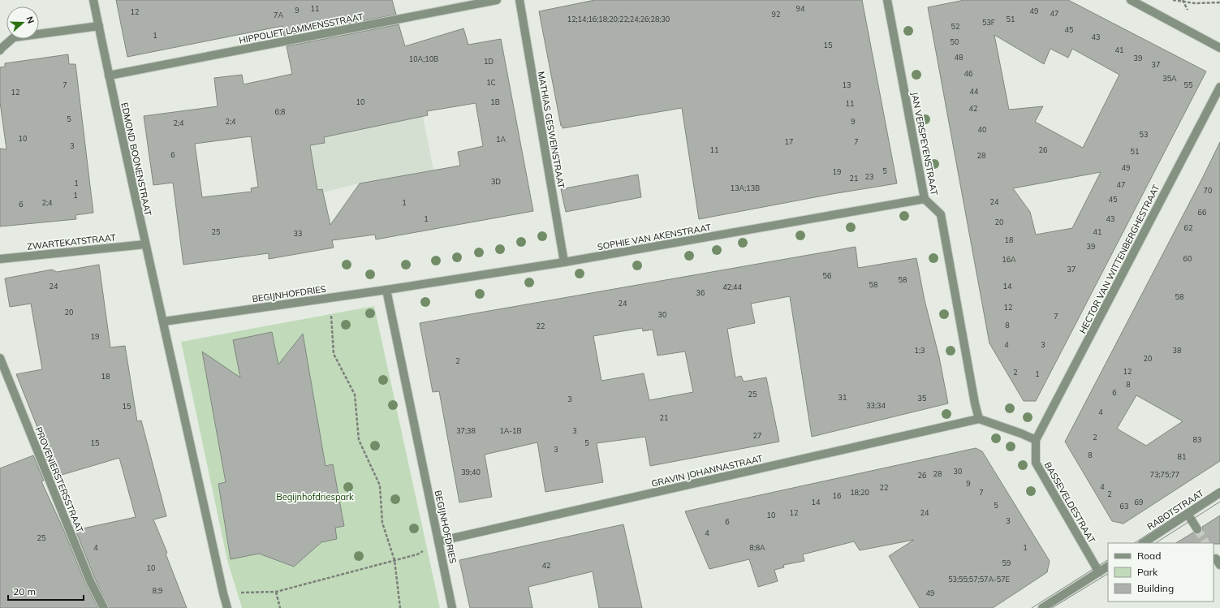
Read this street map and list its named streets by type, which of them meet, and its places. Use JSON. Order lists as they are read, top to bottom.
{
  "streets": {
    "street": [
      "HIPPOLIET LAMMENSSTRAAT",
      "MATHIAS GESWEINSTRAAT",
      "JAN VERSPEYENSTRAAT",
      "EDMOND BOONENSTRAAT",
      "SOPHIE VAN AKENSTRAAT",
      "ZWARTEKATSTRAAT",
      "HECTOR VAN WITTENBERGHESTRAAT",
      "BEGIJNHOFDRIES",
      "GRAVIN JOHANNASTRAAT",
      "PROVENIERSTERSSTRAAT",
      "BASSEVELDESTRAAT",
      "RABOTSTRAAT"
    ]
  },
  "crossings": [
    ["HIPPOLIET LAMMENSSTRAAT", "EDMOND BOONENSTRAAT"],
    ["MATHIAS GESWEINSTRAAT", "SOPHIE VAN AKENSTRAAT"],
    ["JAN VERSPEYENSTRAAT", "SOPHIE VAN AKENSTRAAT"],
    ["JAN VERSPEYENSTRAAT", "GRAVIN JOHANNASTRAAT"],
    ["EDMOND BOONENSTRAAT", "ZWARTEKATSTRAAT"],
    ["EDMOND BOONENSTRAAT", "BEGIJNHOFDRIES"],
    ["SOPHIE VAN AKENSTRAAT", "BEGIJNHOFDRIES"],
    ["HECTOR VAN WITTENBERGHESTRAAT", "BASSEVELDESTRAAT"],
    ["BEGIJNHOFDRIES", "GRAVIN JOHANNASTRAAT"]
  ],
  "parks": ["Begijnhofdriespark"],
  "house_numbers": [
    "11",
    "94",
    "9",
    "49",
    "12",
    "47",
    "92",
    "7A",
    "12;14;16;18;20;22;24;26;28;30",
    "51",
    "53F",
    "52",
    "45",
    "1",
    "43",
    "50",
    "15",
    "41",
    "48",
    "39",
    "10A;10B",
    "1D",
    "37",
    "46",
    "35A",
    "1C",
    "7",
    "13",
    "55",
    "44",
    "12",
    "10",
    "1B",
    "11",
    "42",
    "6;8",
    "5",
    "2;4",
    "9",
    "2;4",
    "40",
    "53",
    "10",
    "1A",
    "17",
    "7",
    "3",
    "11",
    "26",
    "51",
    "6",
    "28",
    "49",
    "5",
    "19",
    "23",
    "21",
    "3D",
    "1",
    "47",
    "13A;13B",
    "70",
    "1",
    "45",
    "24",
    "2;4",
    "1",
    "6",
    "66",
    "1",
    "43",
    "20",
    "62",
    "25",
    "41",
    "33",
    "18",
    "39",
    "60",
    "16A",
    "37",
    "56",
    "58",
    "58",
    "24",
    "14",
    "42;44",
    "36",
    "58",
    "24",
    "12",
    "20",
    "30",
    "7",
    "8",
    "22",
    "19",
    "4",
    "3",
    "1;3",
    "38",
    "20",
    "2",
    "12",
    "2",
    "1",
    "18",
    "8",
    "6",
    "25",
    "31",
    "35",
    "3",
    "33;34",
    "15",
    "4",
    "21",
    "37;38",
    "1A-1B",
    "3",
    "27",
    "2",
    "83",
    "15",
    "5",
    "3",
    "8",
    "81",
    "30",
    "39;40",
    "28",
    "73;75;77",
    "26",
    "9",
    "4",
    "22",
    "18;20",
    "7",
    "2",
    "16",
    "14",
    "69",
    "5",
    "63",
    "12",
    "24",
    "10",
    "3",
    "6",
    "4",
    "25",
    "4",
    "8;8A",
    "1",
    "59",
    "42",
    "10",
    "53;55;57;57A-57E",
    "8;9",
    "49"
  ],
  "legend": ["Road", "Park", "Building"],
  "scale_bar": "20 m",
  "north": "right"
}
